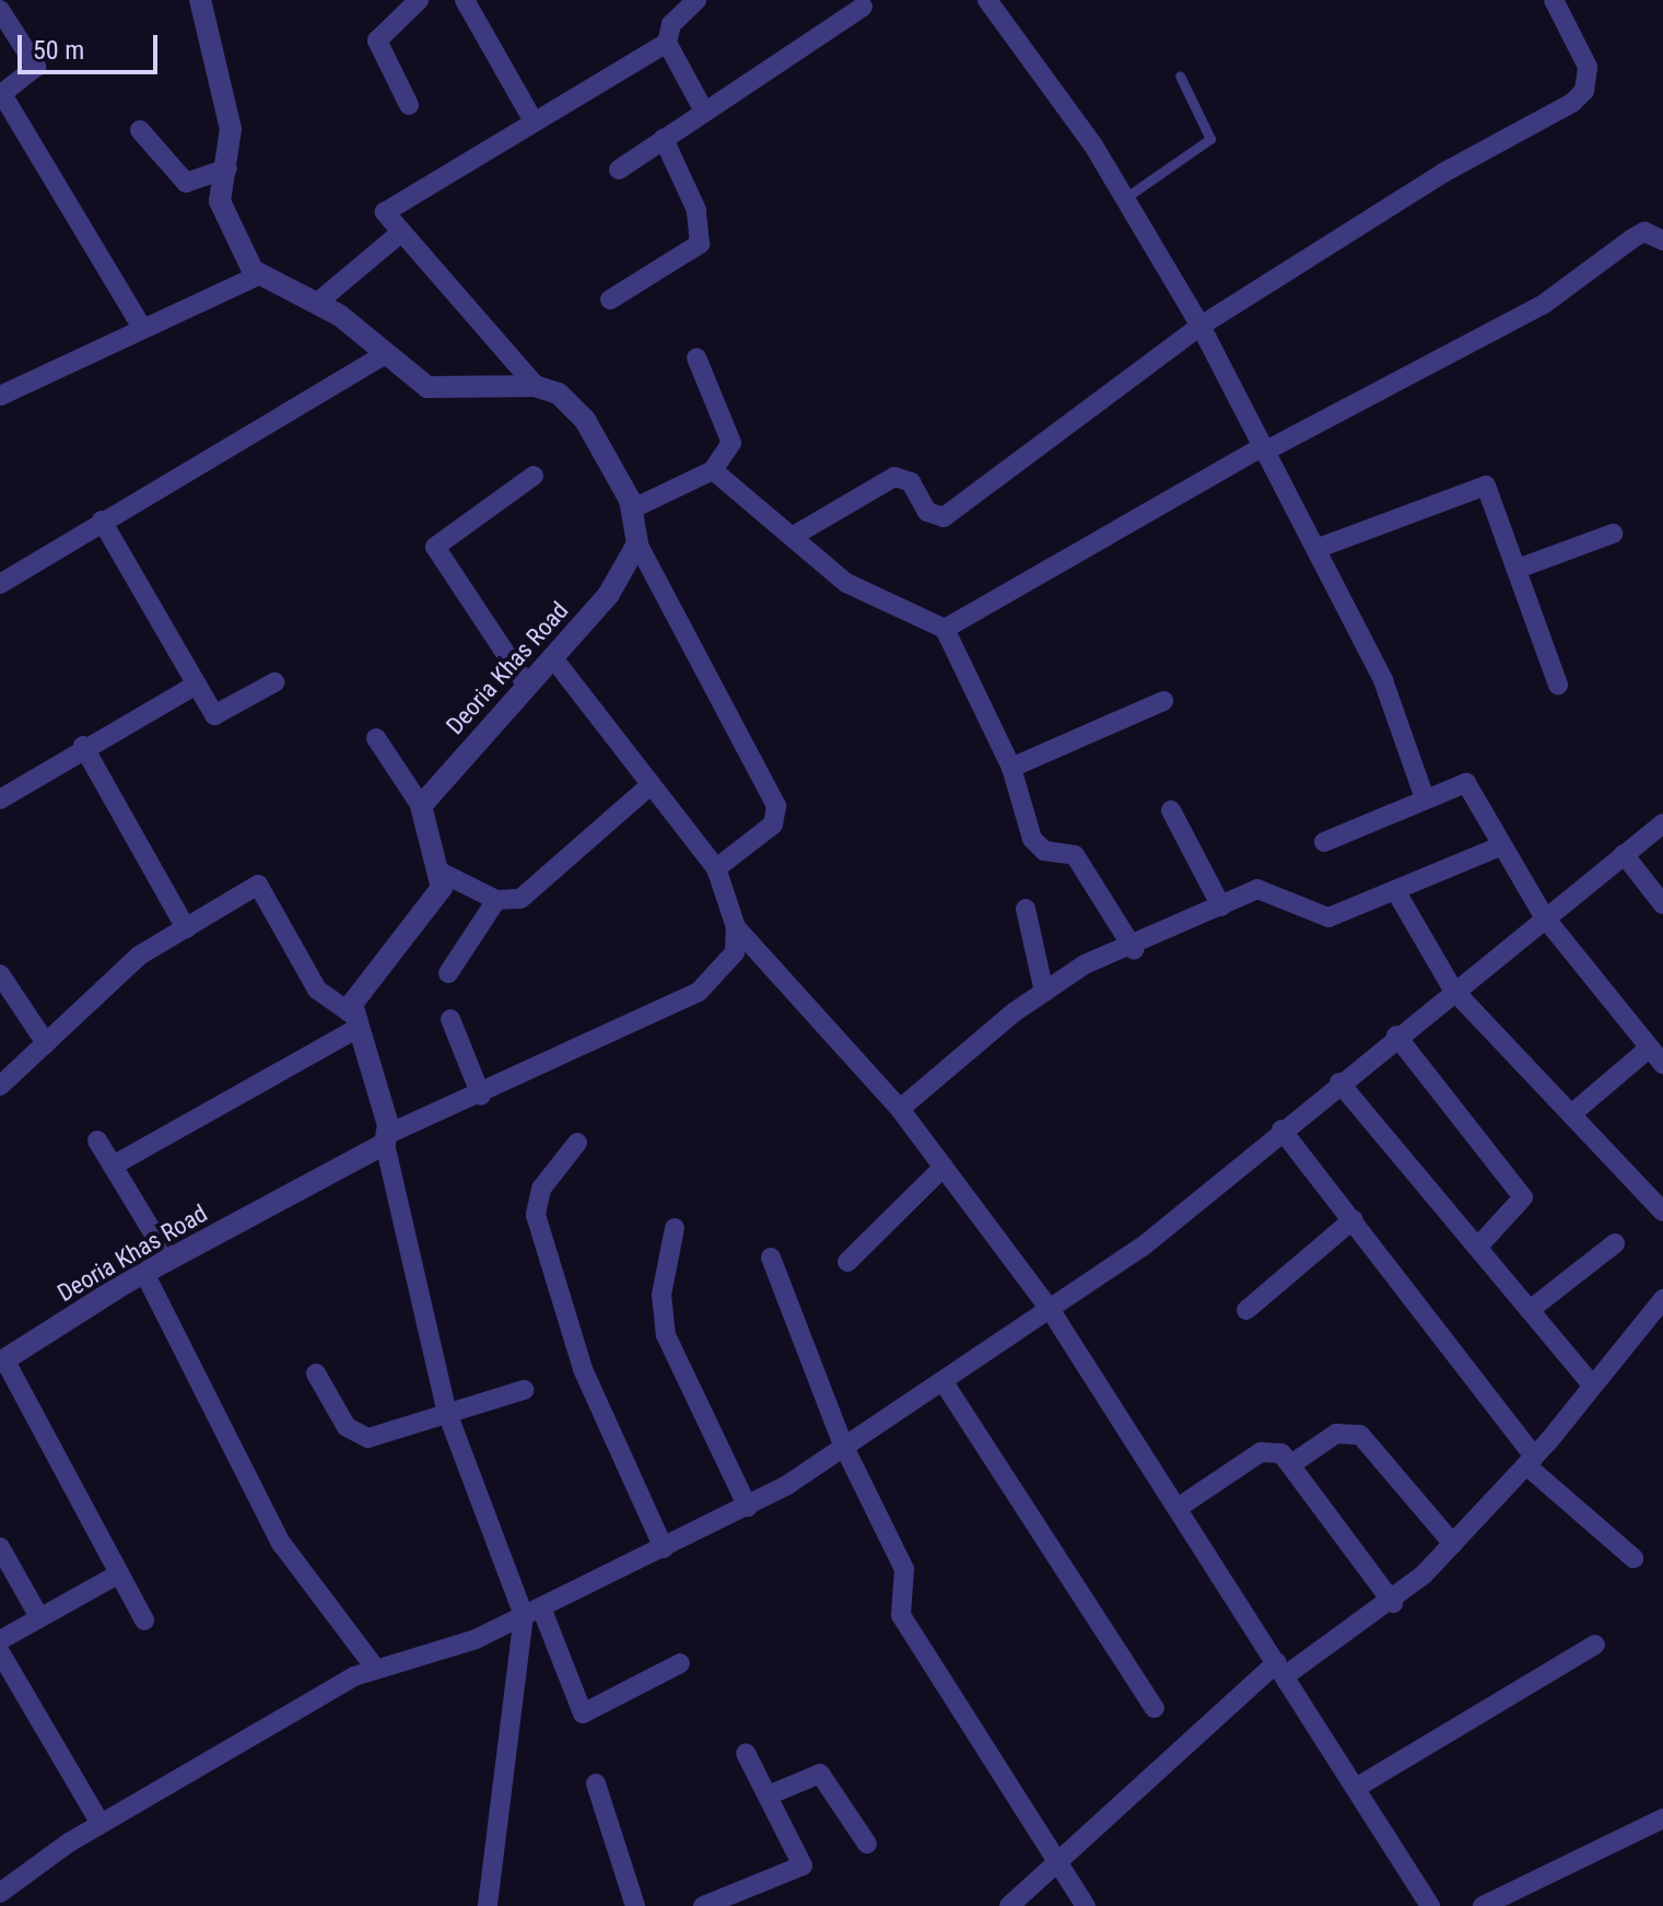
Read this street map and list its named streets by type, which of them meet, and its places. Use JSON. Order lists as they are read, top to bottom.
{
  "streets": {
    "street": ["Deoria Khas Road"]
  },
  "scale_bar": "50 m"
}
